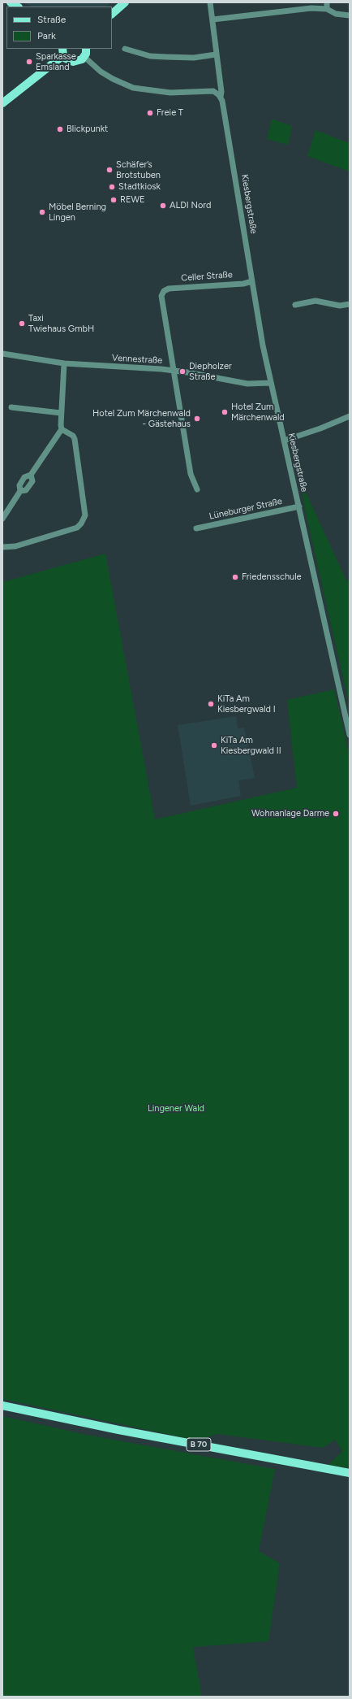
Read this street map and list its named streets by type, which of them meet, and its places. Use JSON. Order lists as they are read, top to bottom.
{
  "streets": {
    "main road": ["B 70"],
    "street": [
      "Kiesbergstraße",
      "Celler Straße",
      "Vennestraße",
      "Lüneburger Straße"
    ]
  },
  "crossings": [
    ["Kiesbergstraße", "Celler Straße"],
    ["Kiesbergstraße", "Vennestraße"],
    ["Kiesbergstraße", "Lüneburger Straße"],
    ["Celler Straße", "Vennestraße"]
  ],
  "parks": ["Lingener Wald"],
  "places": [
    "Sparkasse Emsland",
    "Freie T",
    "Blickpunkt",
    "Schäfer’s Brotstuben",
    "Stadtkiosk",
    "REWE",
    "ALDI Nord",
    "Möbel Berning Lingen",
    "Taxi Twiehaus GmbH",
    "Diepholzer Straße",
    "Hotel Zum Märchenwald",
    "Hotel Zum Märchenwald - Gästehaus",
    "Friedensschule",
    "KiTa Am Kiesbergwald I",
    "KiTa Am Kiesbergwald II",
    "Wohnanlage Darme"
  ],
  "legend": ["Straße", "Park"]
}
